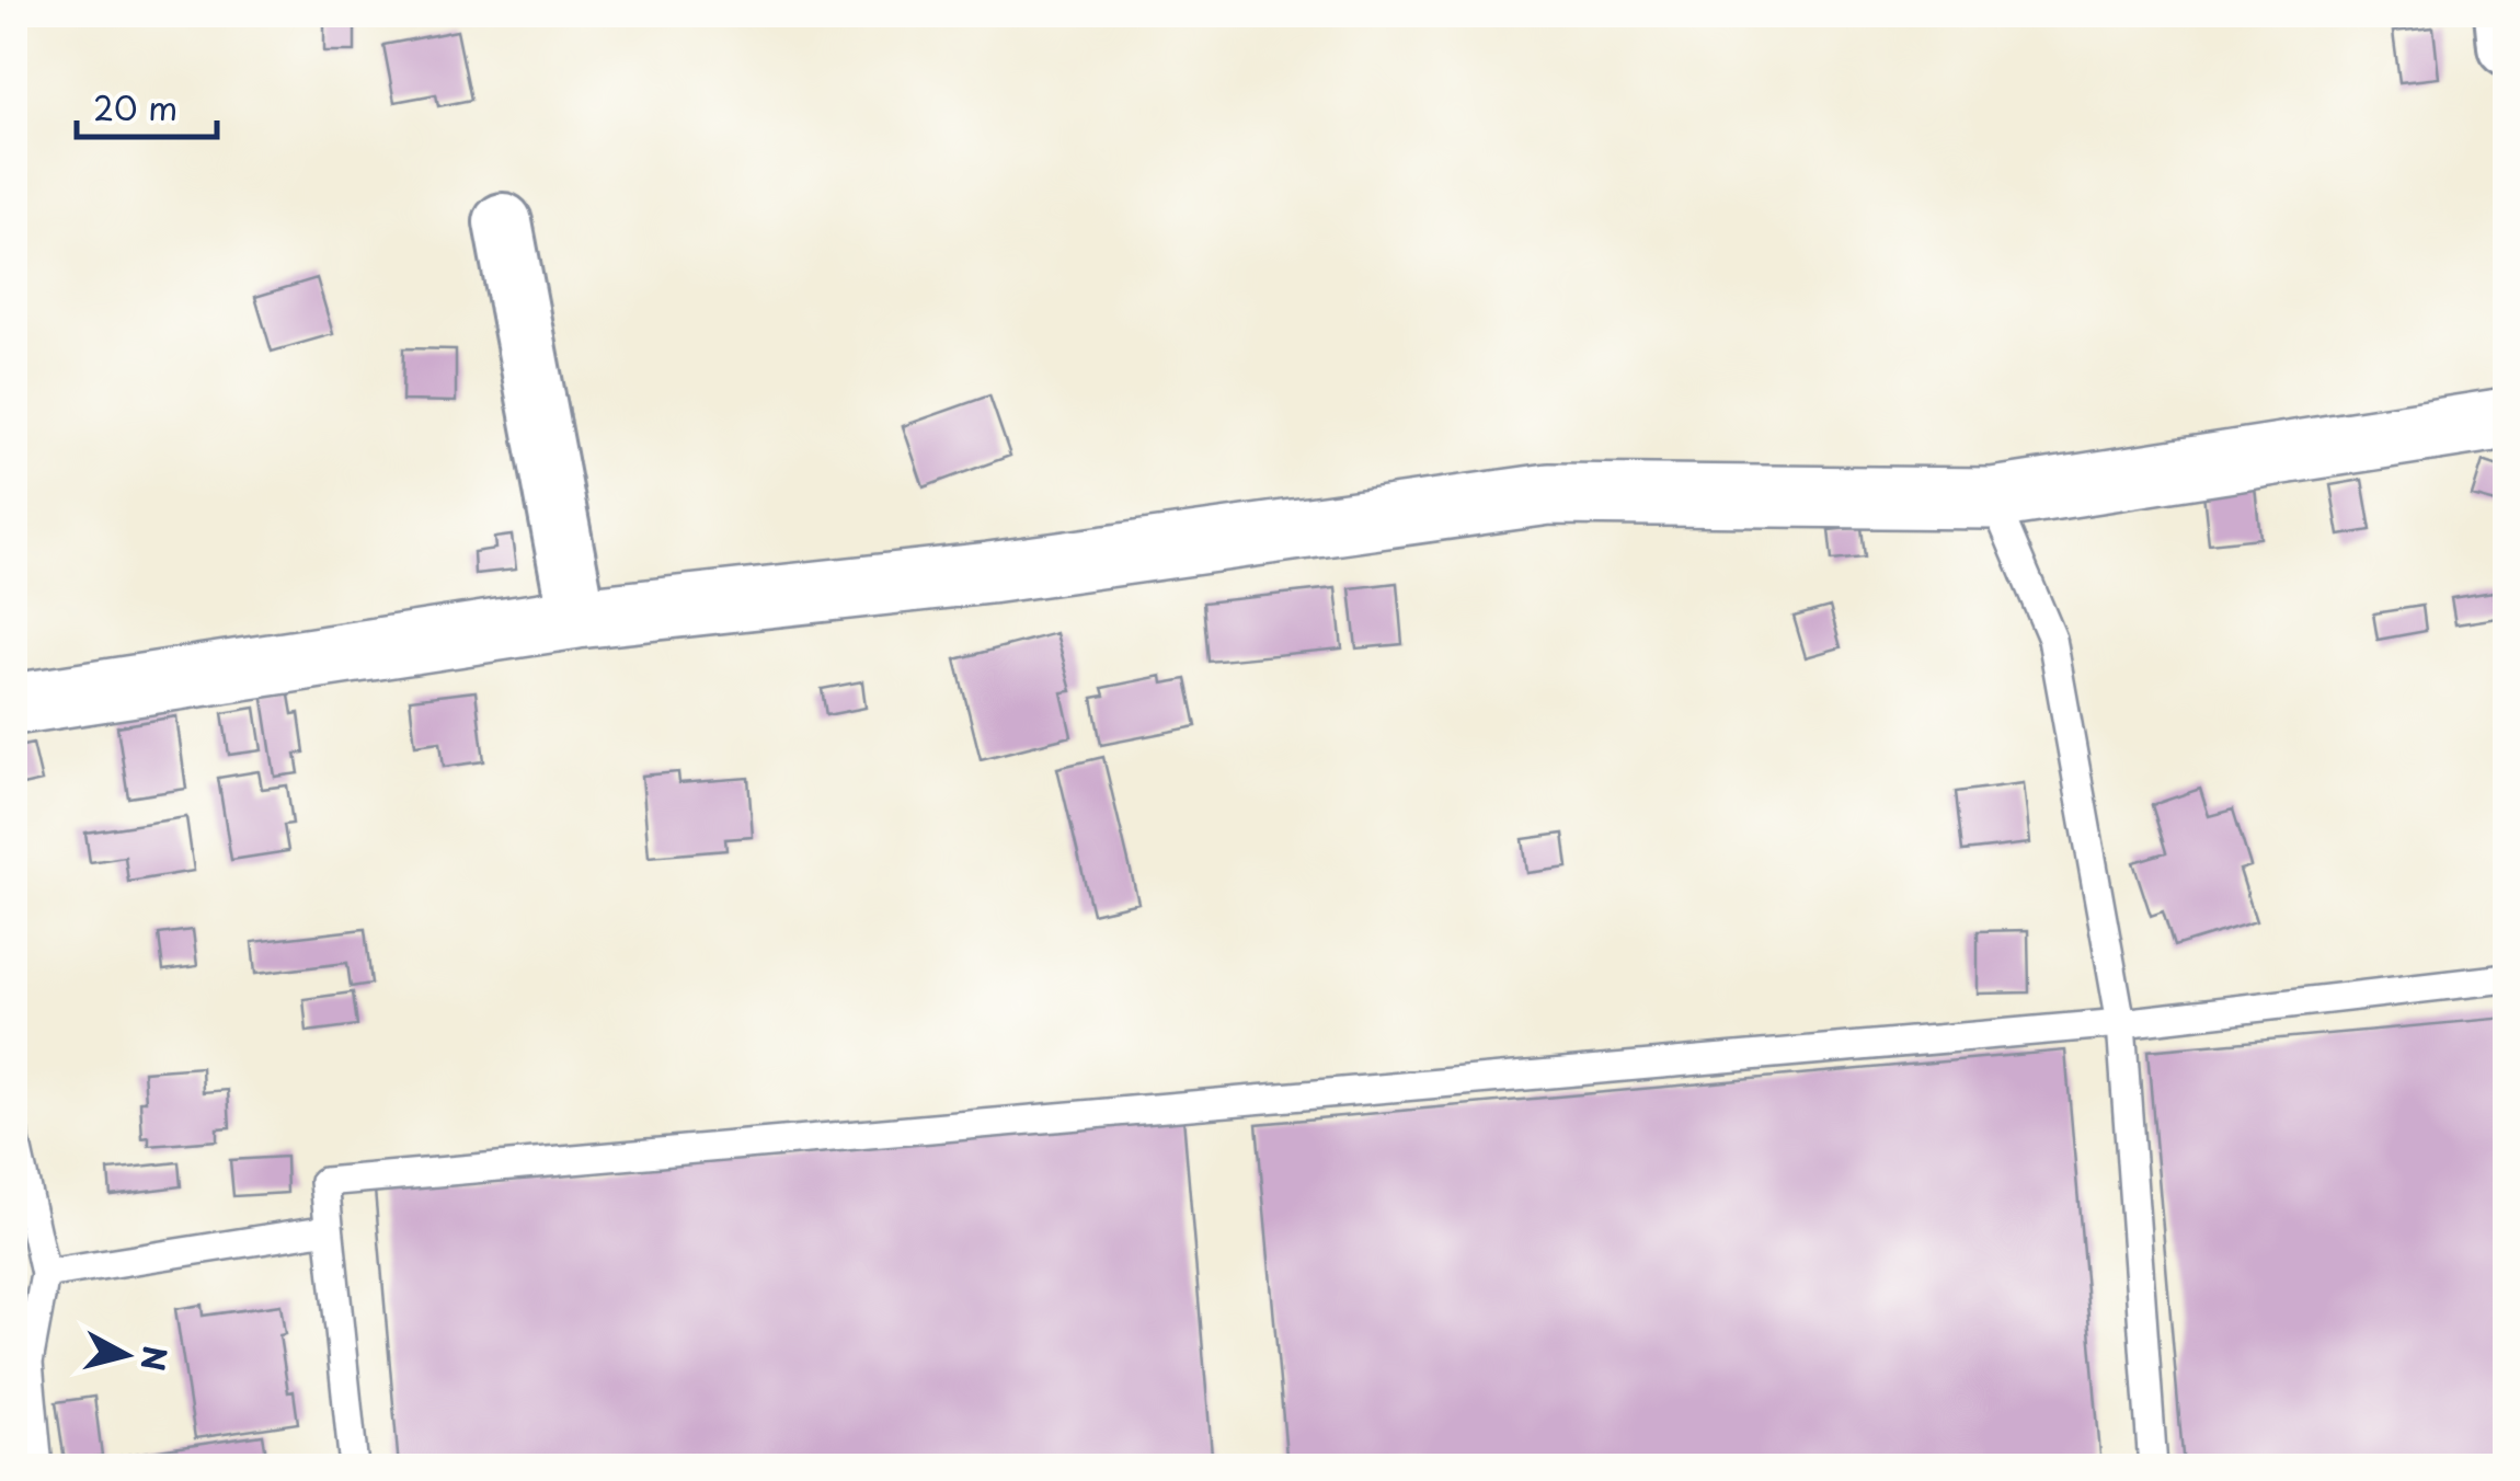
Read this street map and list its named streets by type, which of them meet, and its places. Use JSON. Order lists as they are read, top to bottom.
{
  "scale_bar": "20 m",
  "north": "right"
}
